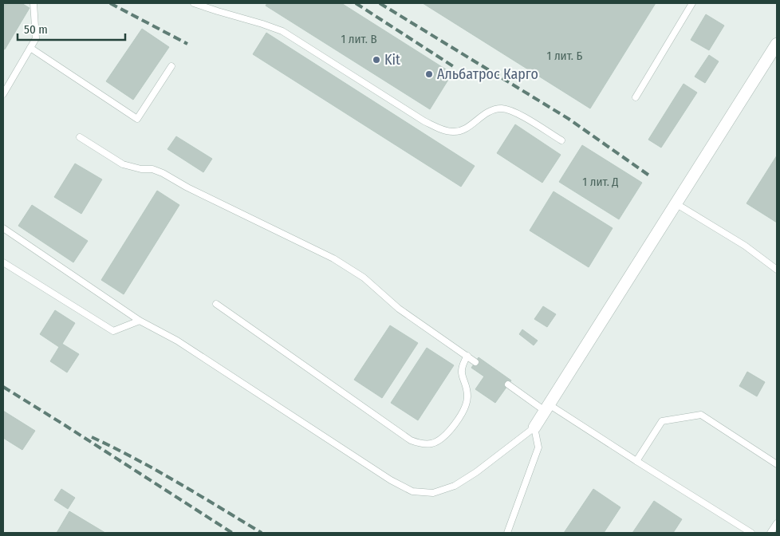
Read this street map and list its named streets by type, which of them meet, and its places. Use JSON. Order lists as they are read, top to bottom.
{
  "places": ["Kit", "Альбатрос Карго"],
  "house_numbers": ["1 лит. В", "1 лит. Б", "1 лит. Д"],
  "scale_bar": "50 m"
}
